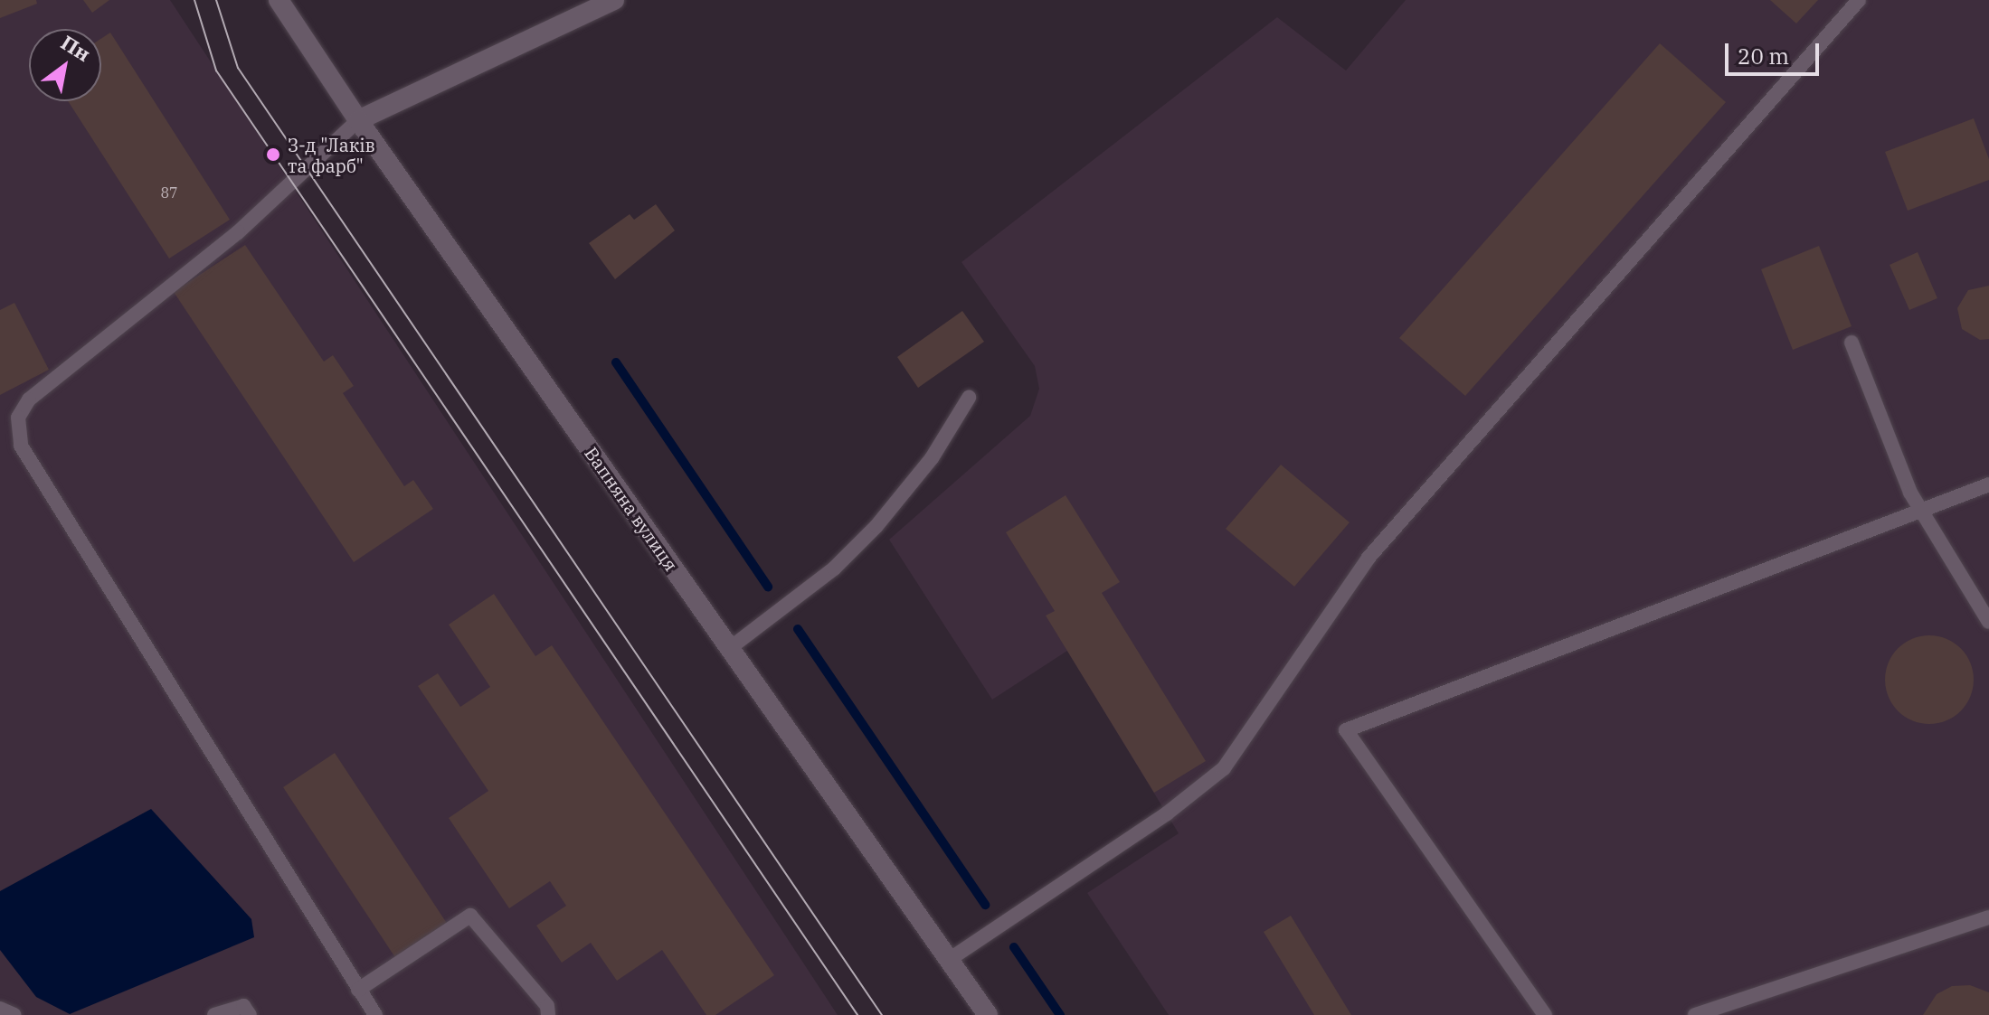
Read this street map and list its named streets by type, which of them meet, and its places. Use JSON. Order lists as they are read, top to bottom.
{
  "streets": {
    "street": ["Вапняна вулиця"]
  },
  "places": ["З-д \"Лаків та фарб\""],
  "house_numbers": ["87"],
  "scale_bar": "20 m",
  "north": "top right"
}
